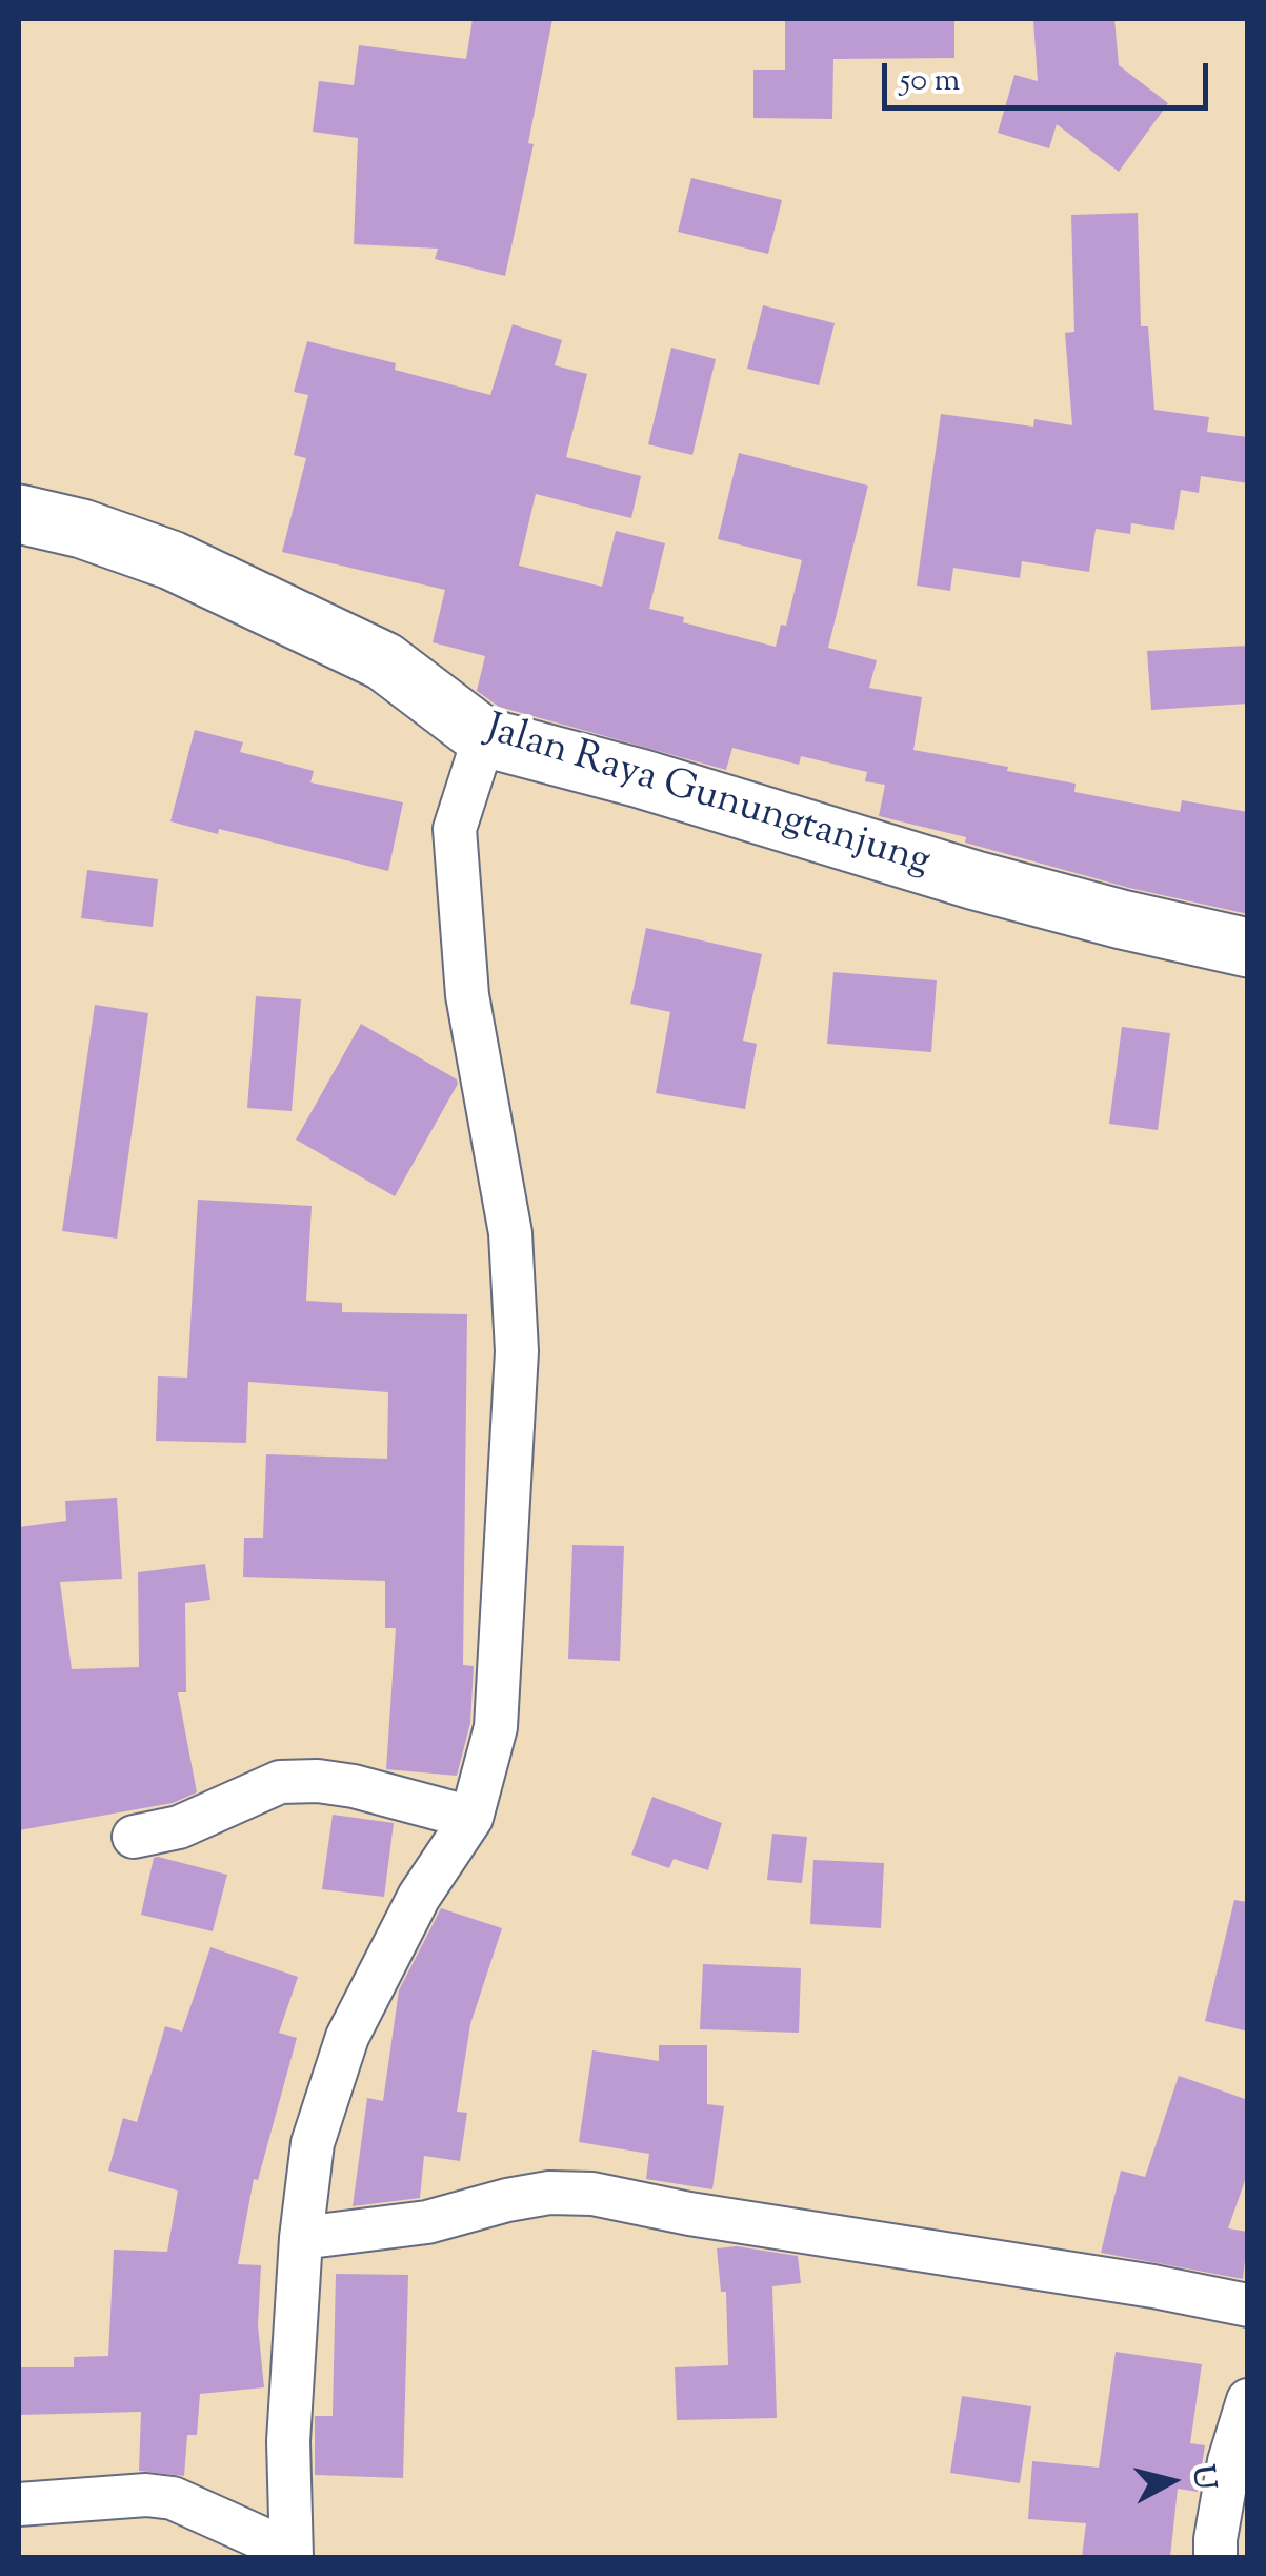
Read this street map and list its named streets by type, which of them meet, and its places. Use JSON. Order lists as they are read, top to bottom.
{
  "streets": {
    "main road": ["Jalan Raya Gunungtanjung"]
  },
  "scale_bar": "50 m",
  "north": "right"
}
